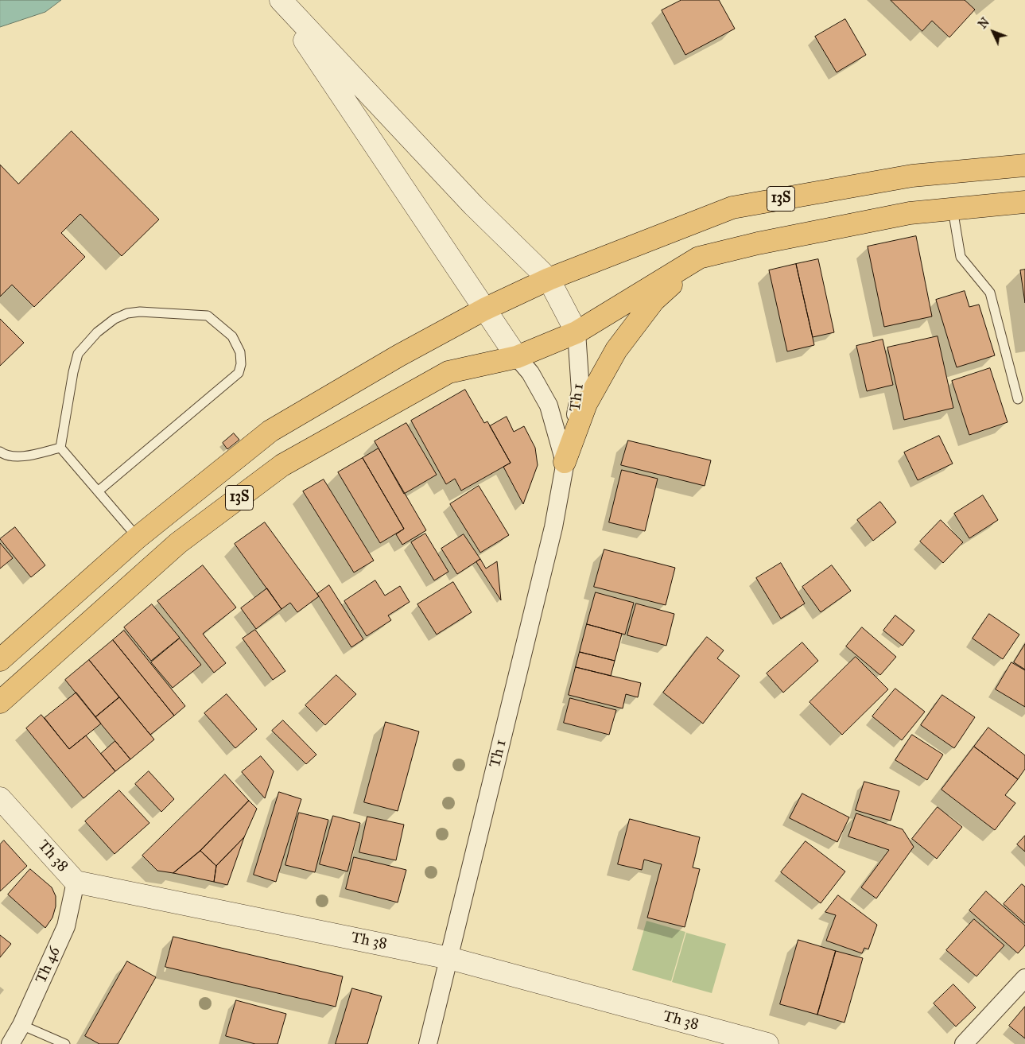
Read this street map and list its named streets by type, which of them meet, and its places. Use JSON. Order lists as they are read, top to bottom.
{
  "streets": {
    "highway": ["13S"],
    "street": ["Th 1", "Th 38", "Th 46"]
  },
  "crossings": [
    ["13S", "Th 1"],
    ["Th 1", "Th 38"],
    ["Th 38", "Th 46"]
  ],
  "north": "top left"
}
